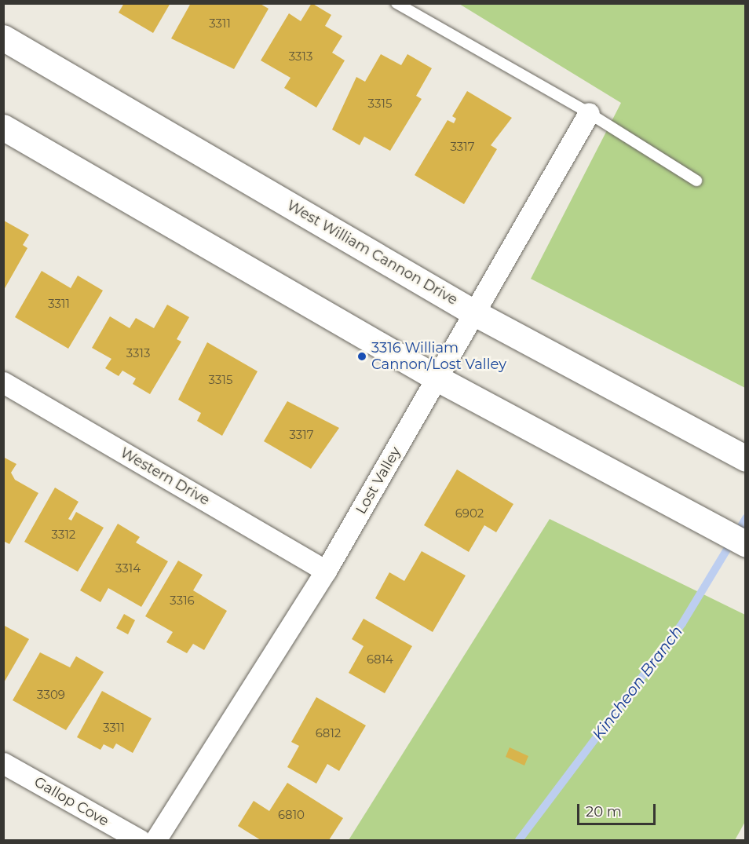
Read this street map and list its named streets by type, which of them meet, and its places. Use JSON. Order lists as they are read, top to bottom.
{
  "streets": {
    "main road": ["West William Cannon Drive"],
    "street": ["Western Drive", "Lost Valley", "Gallop Cove"]
  },
  "crossings": [
    ["West William Cannon Drive", "Lost Valley"],
    ["Western Drive", "Lost Valley"]
  ],
  "water": ["Kincheon Branch"],
  "places": ["3316 William Cannon/Lost Valley"],
  "house_numbers": [
    "3311",
    "3313",
    "3315",
    "3317",
    "3311",
    "3313",
    "3315",
    "3317",
    "6902",
    "3312",
    "3314",
    "3316",
    "6814",
    "3309",
    "3311",
    "6812",
    "6810"
  ],
  "scale_bar": "20 m"
}
